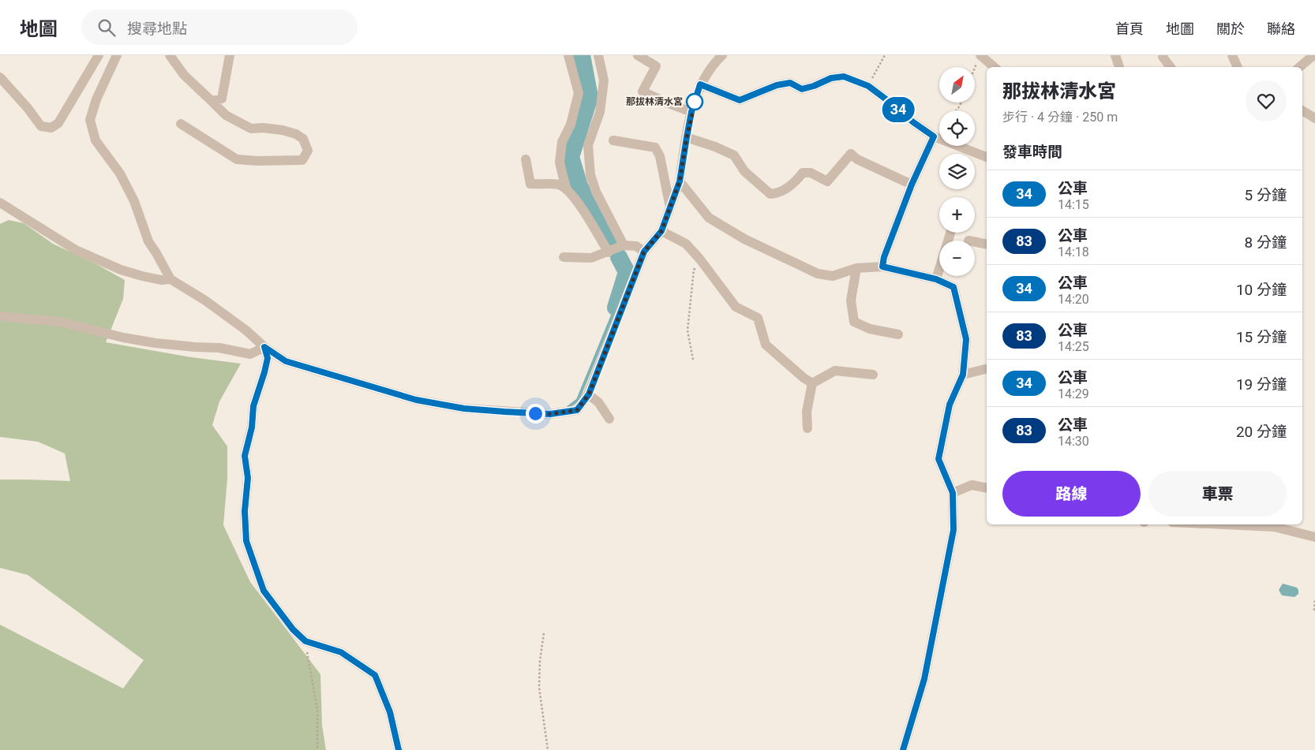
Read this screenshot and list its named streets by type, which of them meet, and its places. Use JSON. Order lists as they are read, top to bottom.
{
  "places": ["那拔林清水宮"],
  "lines": ["bus line 34"],
  "north": "top right",
  "page": {
    "header": "地圖",
    "search": "搜尋地點",
    "nav": [
      "首頁",
      "地圖",
      "關於",
      "聯絡"
    ],
    "on_map": "34",
    "map_buttons": ["+", "−"],
    "heading": [
      ["那拔林清水宮", "步行 · 4 分鐘 · 250 m"],
      "發車時間"
    ],
    "list": [
      {
        "mark": "34",
        "name": "公車",
        "note": "14:15",
        "value": "5 分鐘"
      },
      {
        "mark": "83",
        "name": "公車",
        "note": "14:18",
        "value": "8 分鐘"
      },
      {
        "mark": "34",
        "name": "公車",
        "note": "14:20",
        "value": "10 分鐘"
      },
      {
        "mark": "83",
        "name": "公車",
        "note": "14:25",
        "value": "15 分鐘"
      },
      {
        "mark": "34",
        "name": "公車",
        "note": "14:29",
        "value": "19 分鐘"
      },
      {
        "mark": "83",
        "name": "公車",
        "note": "14:30",
        "value": "20 分鐘"
      }
    ],
    "buttons": ["路線", "車票"]
  }
}
